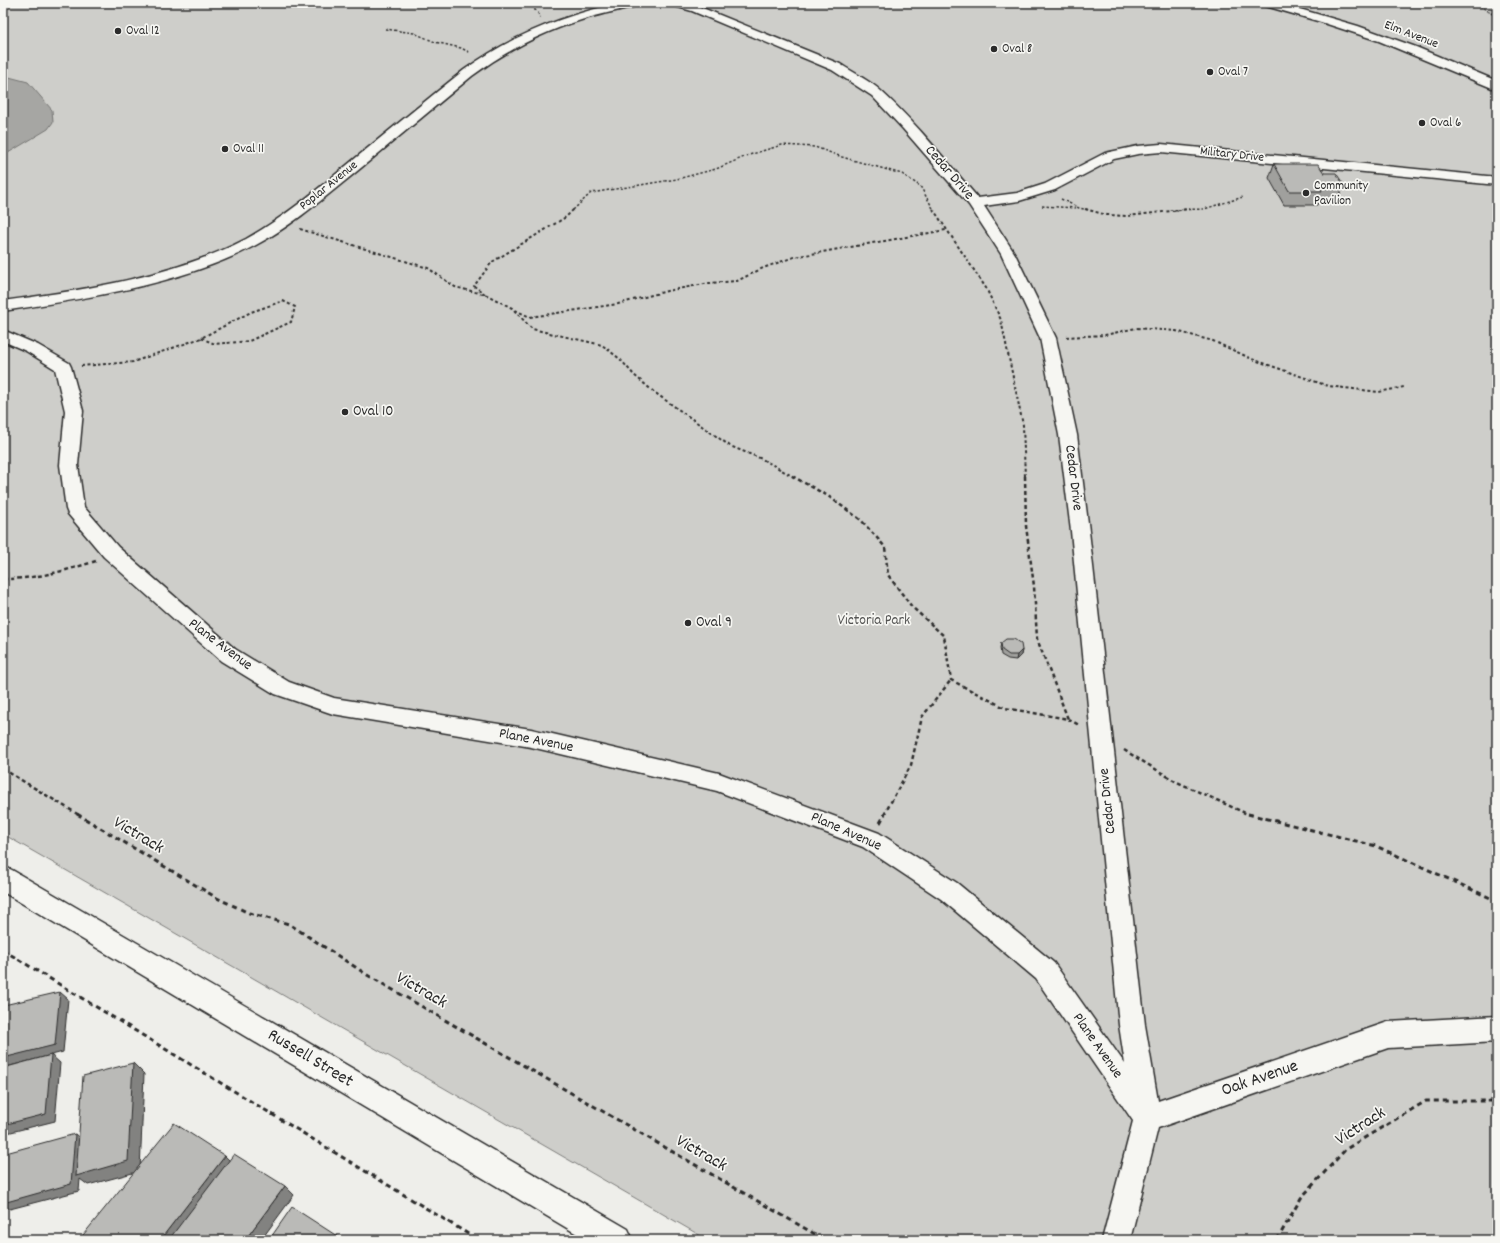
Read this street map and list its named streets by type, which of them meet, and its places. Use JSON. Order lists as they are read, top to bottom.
{
  "streets": {
    "main road": ["Russell Street"],
    "street": [
      "Elm Avenue",
      "Military Drive",
      "Cedar Drive",
      "Poplar Avenue",
      "Plane Avenue",
      "Oak Avenue"
    ],
    "path": ["Victrack"]
  },
  "crossings": [
    ["Military Drive", "Cedar Drive"],
    ["Cedar Drive", "Plane Avenue"],
    ["Cedar Drive", "Oak Avenue"],
    ["Plane Avenue", "Oak Avenue"]
  ],
  "parks": ["Victoria Park"],
  "places": [
    "Oval 12",
    "Oval 8",
    "Oval 7",
    "Oval 6",
    "Oval 11",
    "Community Pavilion",
    "Oval 10",
    "Oval 9"
  ]
}
